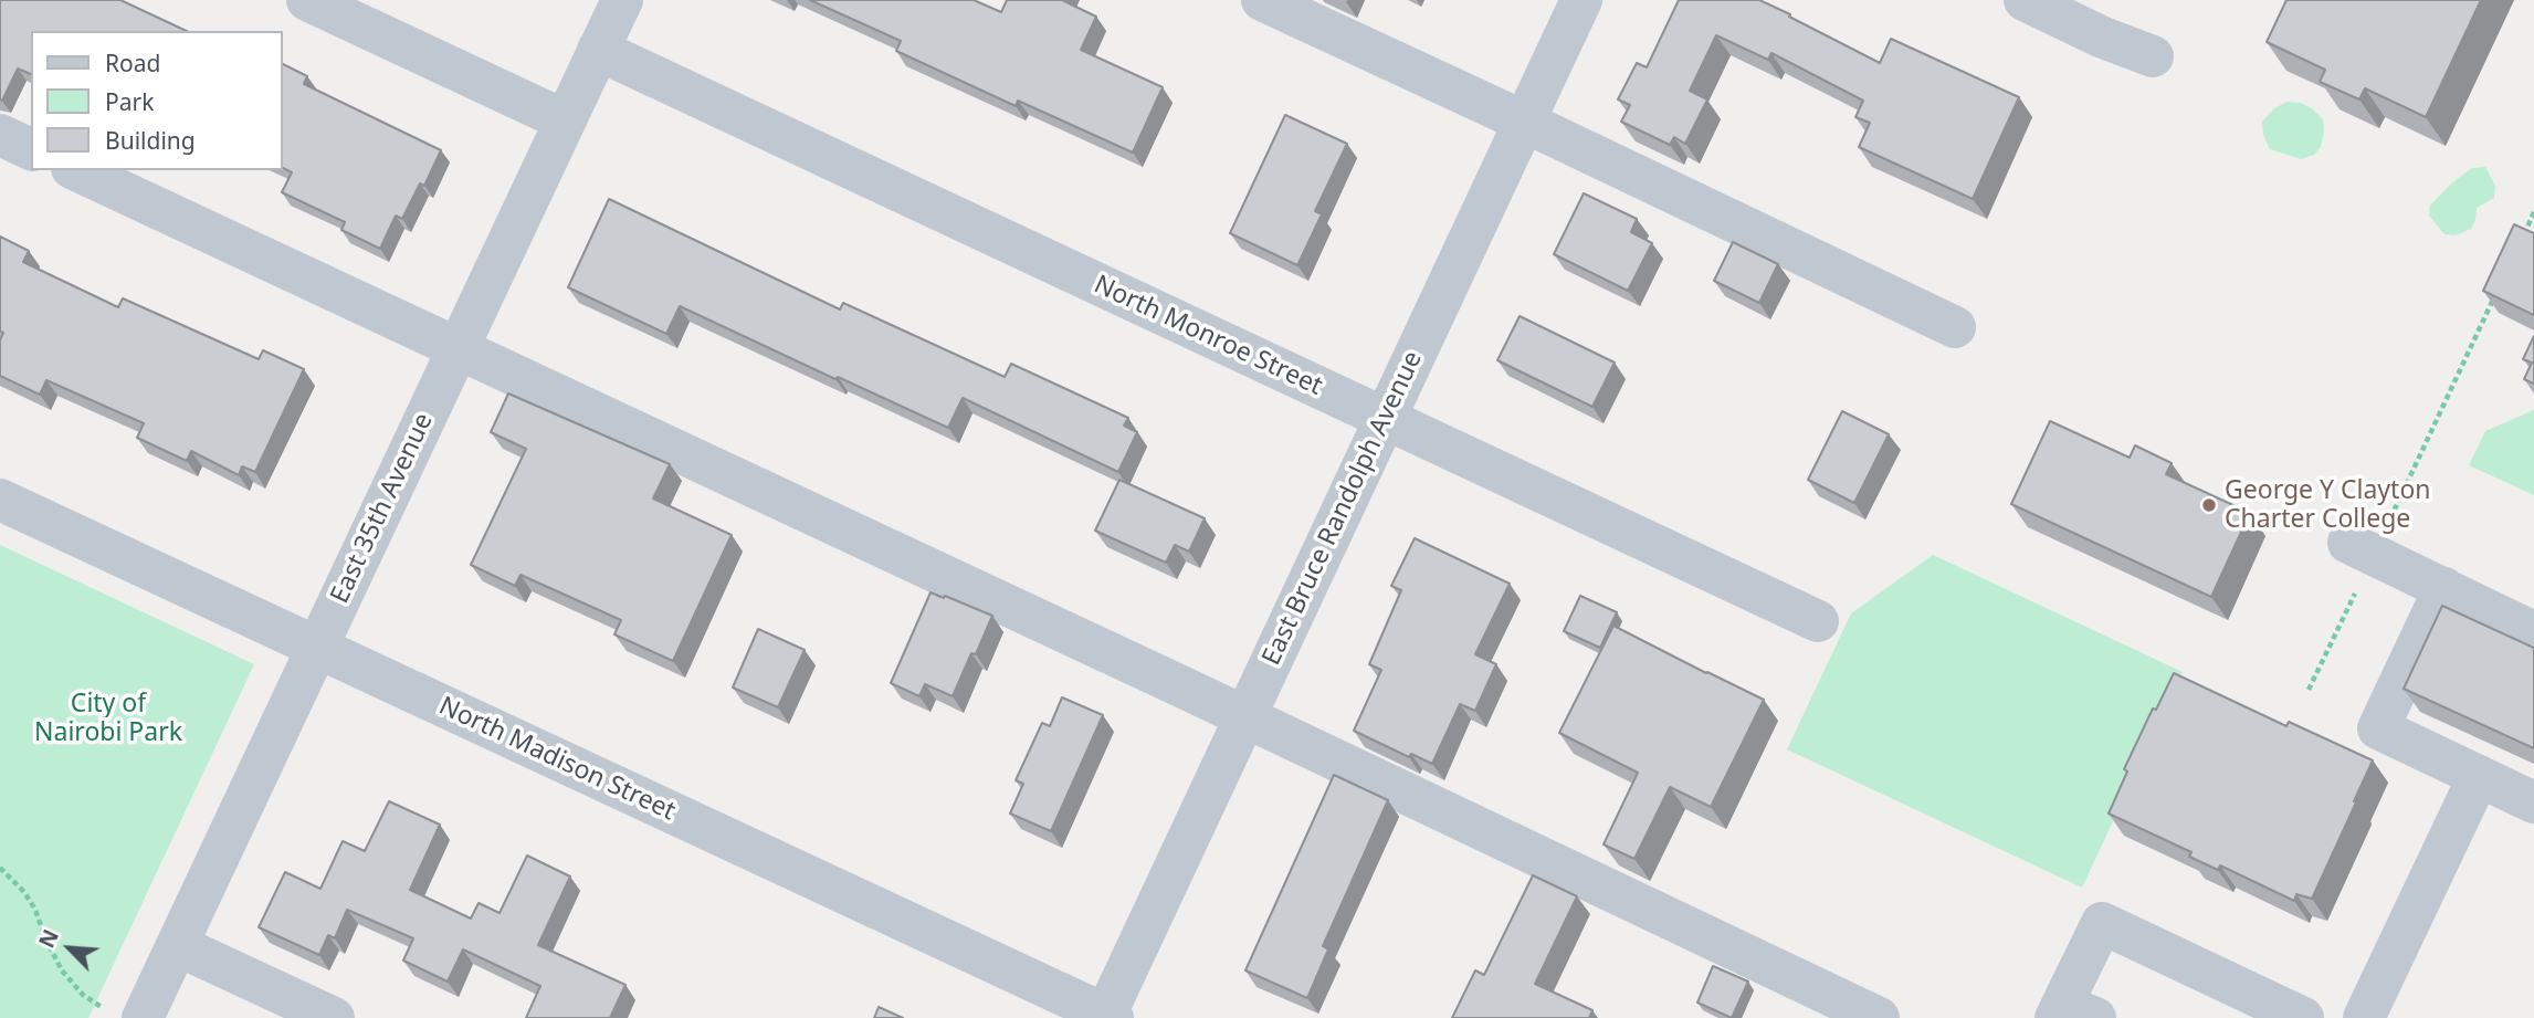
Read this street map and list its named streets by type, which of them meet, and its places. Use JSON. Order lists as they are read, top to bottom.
{
  "streets": {
    "street": [
      "North Monroe Street",
      "East 35th Avenue",
      "East Bruce Randolph Avenue",
      "North Madison Street"
    ]
  },
  "crossings": [
    ["North Monroe Street", "East 35th Avenue"],
    ["North Monroe Street", "East Bruce Randolph Avenue"],
    ["East 35th Avenue", "North Madison Street"],
    ["East Bruce Randolph Avenue", "North Madison Street"]
  ],
  "parks": ["City of Nairobi Park"],
  "places": ["George Y Clayton Charter College"],
  "legend": ["Road", "Park", "Building"],
  "north": "top left"
}
